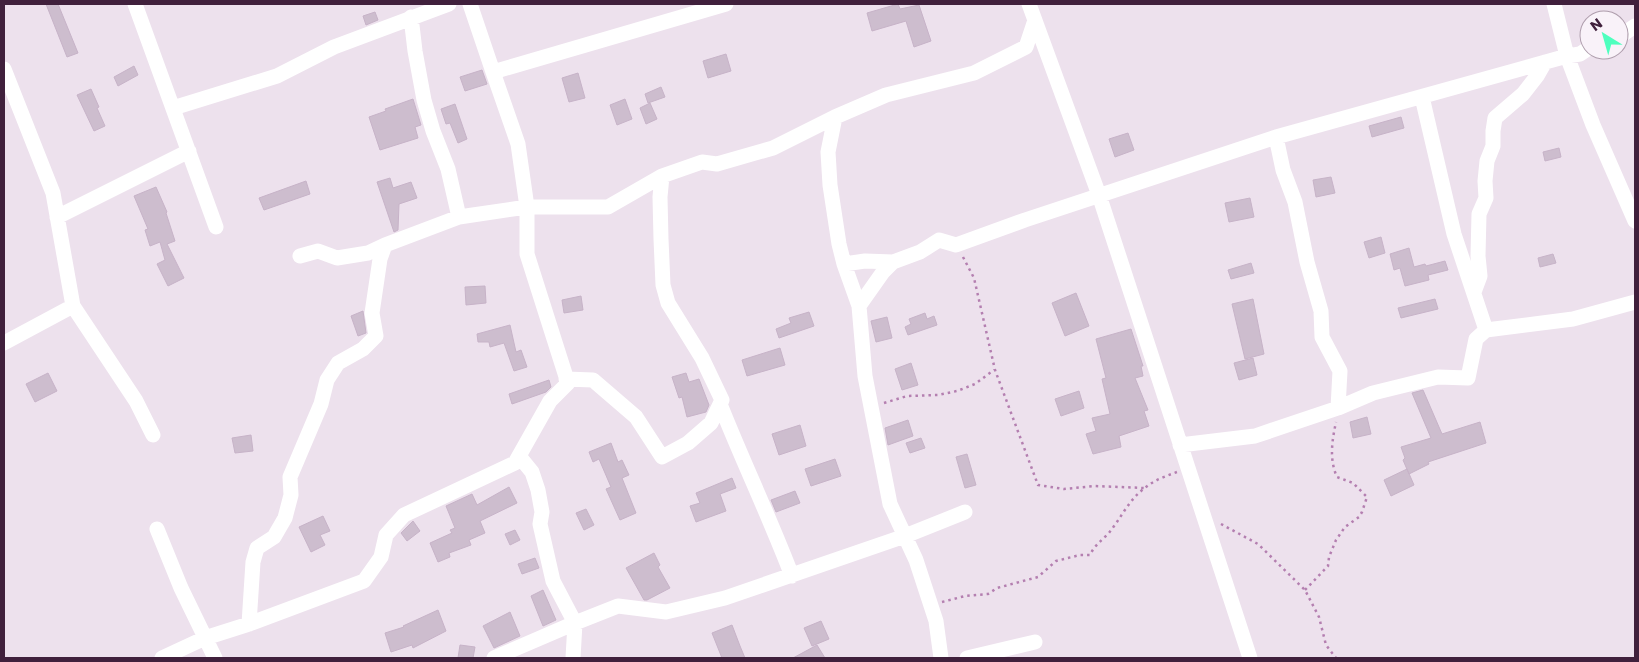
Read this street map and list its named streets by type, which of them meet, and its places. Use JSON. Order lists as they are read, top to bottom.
{
  "north": "top left"
}
